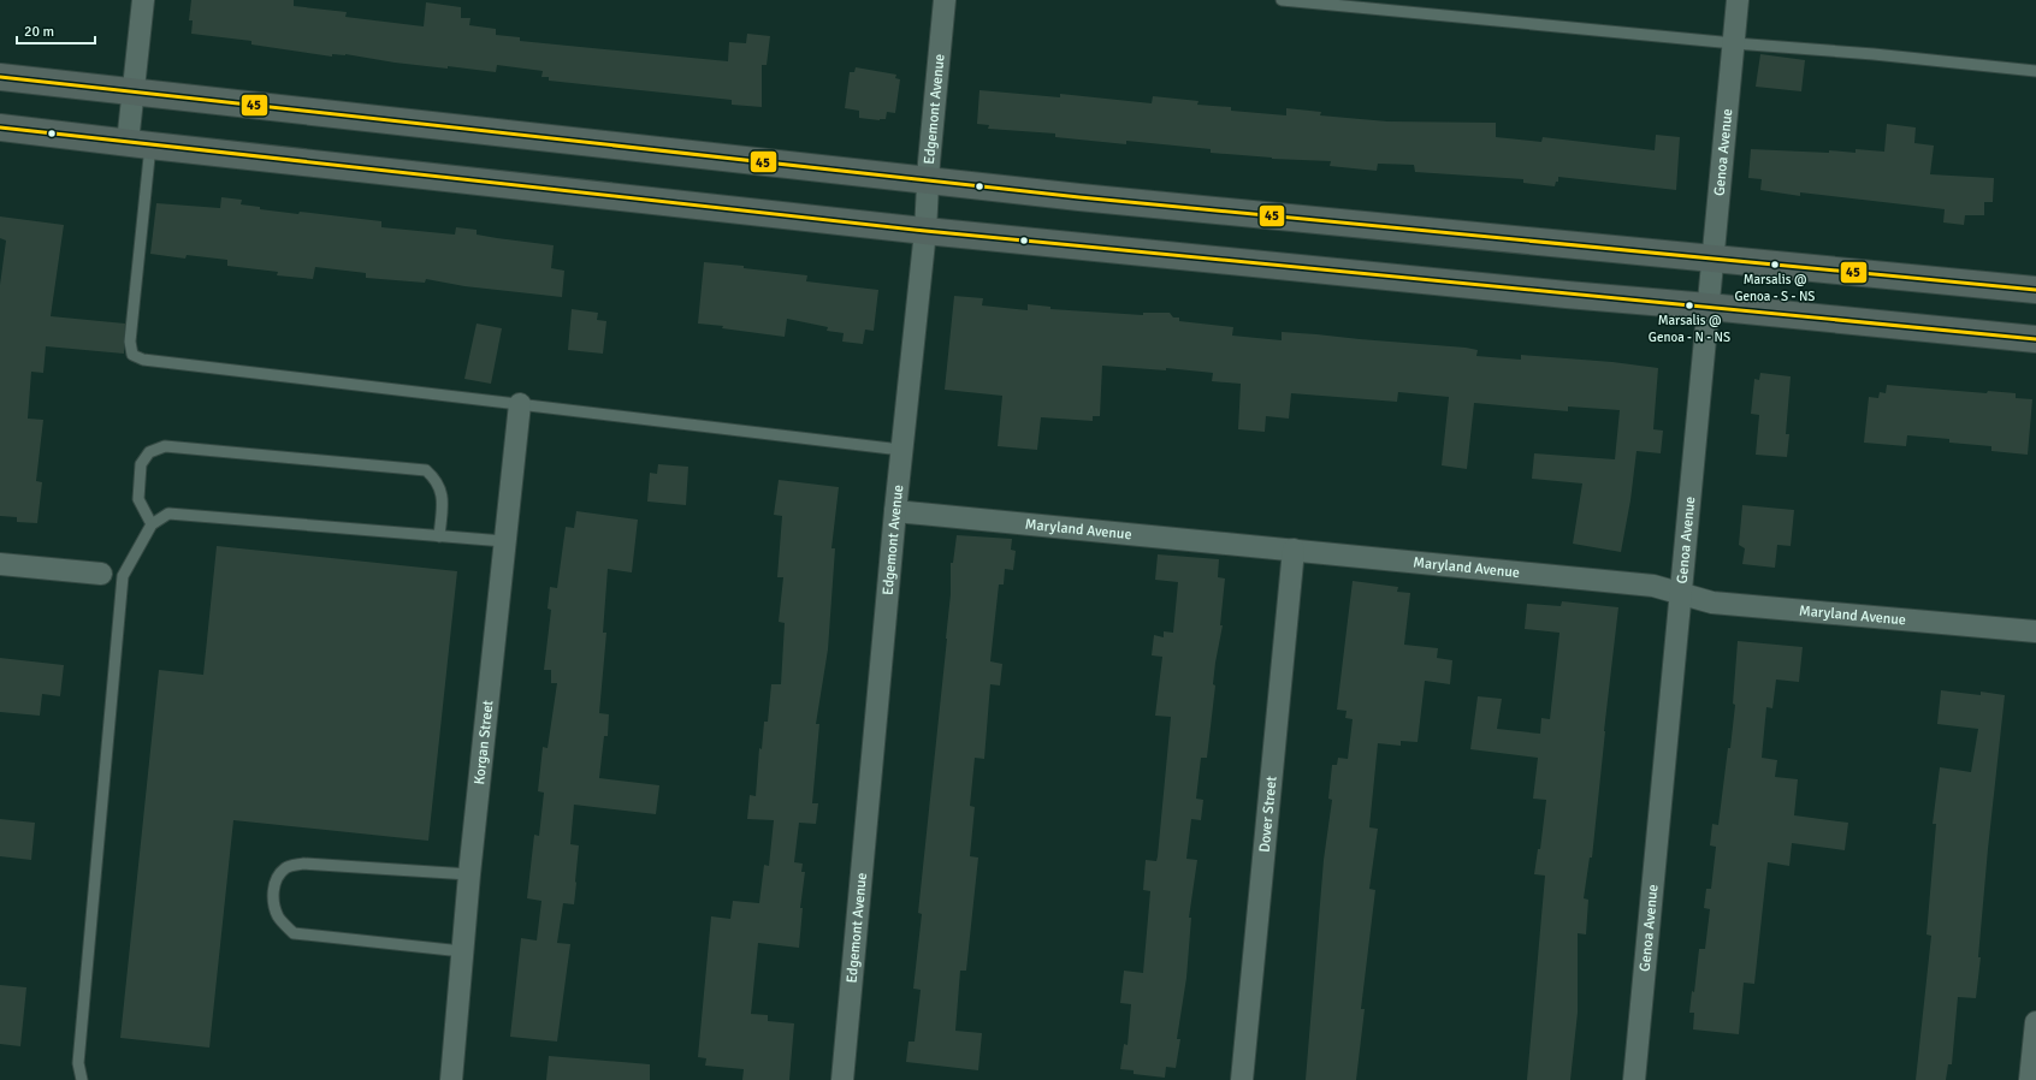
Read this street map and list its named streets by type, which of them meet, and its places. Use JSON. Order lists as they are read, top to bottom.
{
  "streets": {
    "street": [
      "Edgemont Avenue",
      "Genoa Avenue",
      "Maryland Avenue",
      "Korgan Street",
      "Dover Street"
    ]
  },
  "crossings": [
    ["Edgemont Avenue", "Maryland Avenue"],
    ["Genoa Avenue", "Maryland Avenue"],
    ["Maryland Avenue", "Dover Street"]
  ],
  "places": ["Marsalis @ Genoa - S - NS", "Marsalis @ Genoa - N - NS"],
  "lines": ["transit line 45"],
  "scale_bar": "20 m"
}
